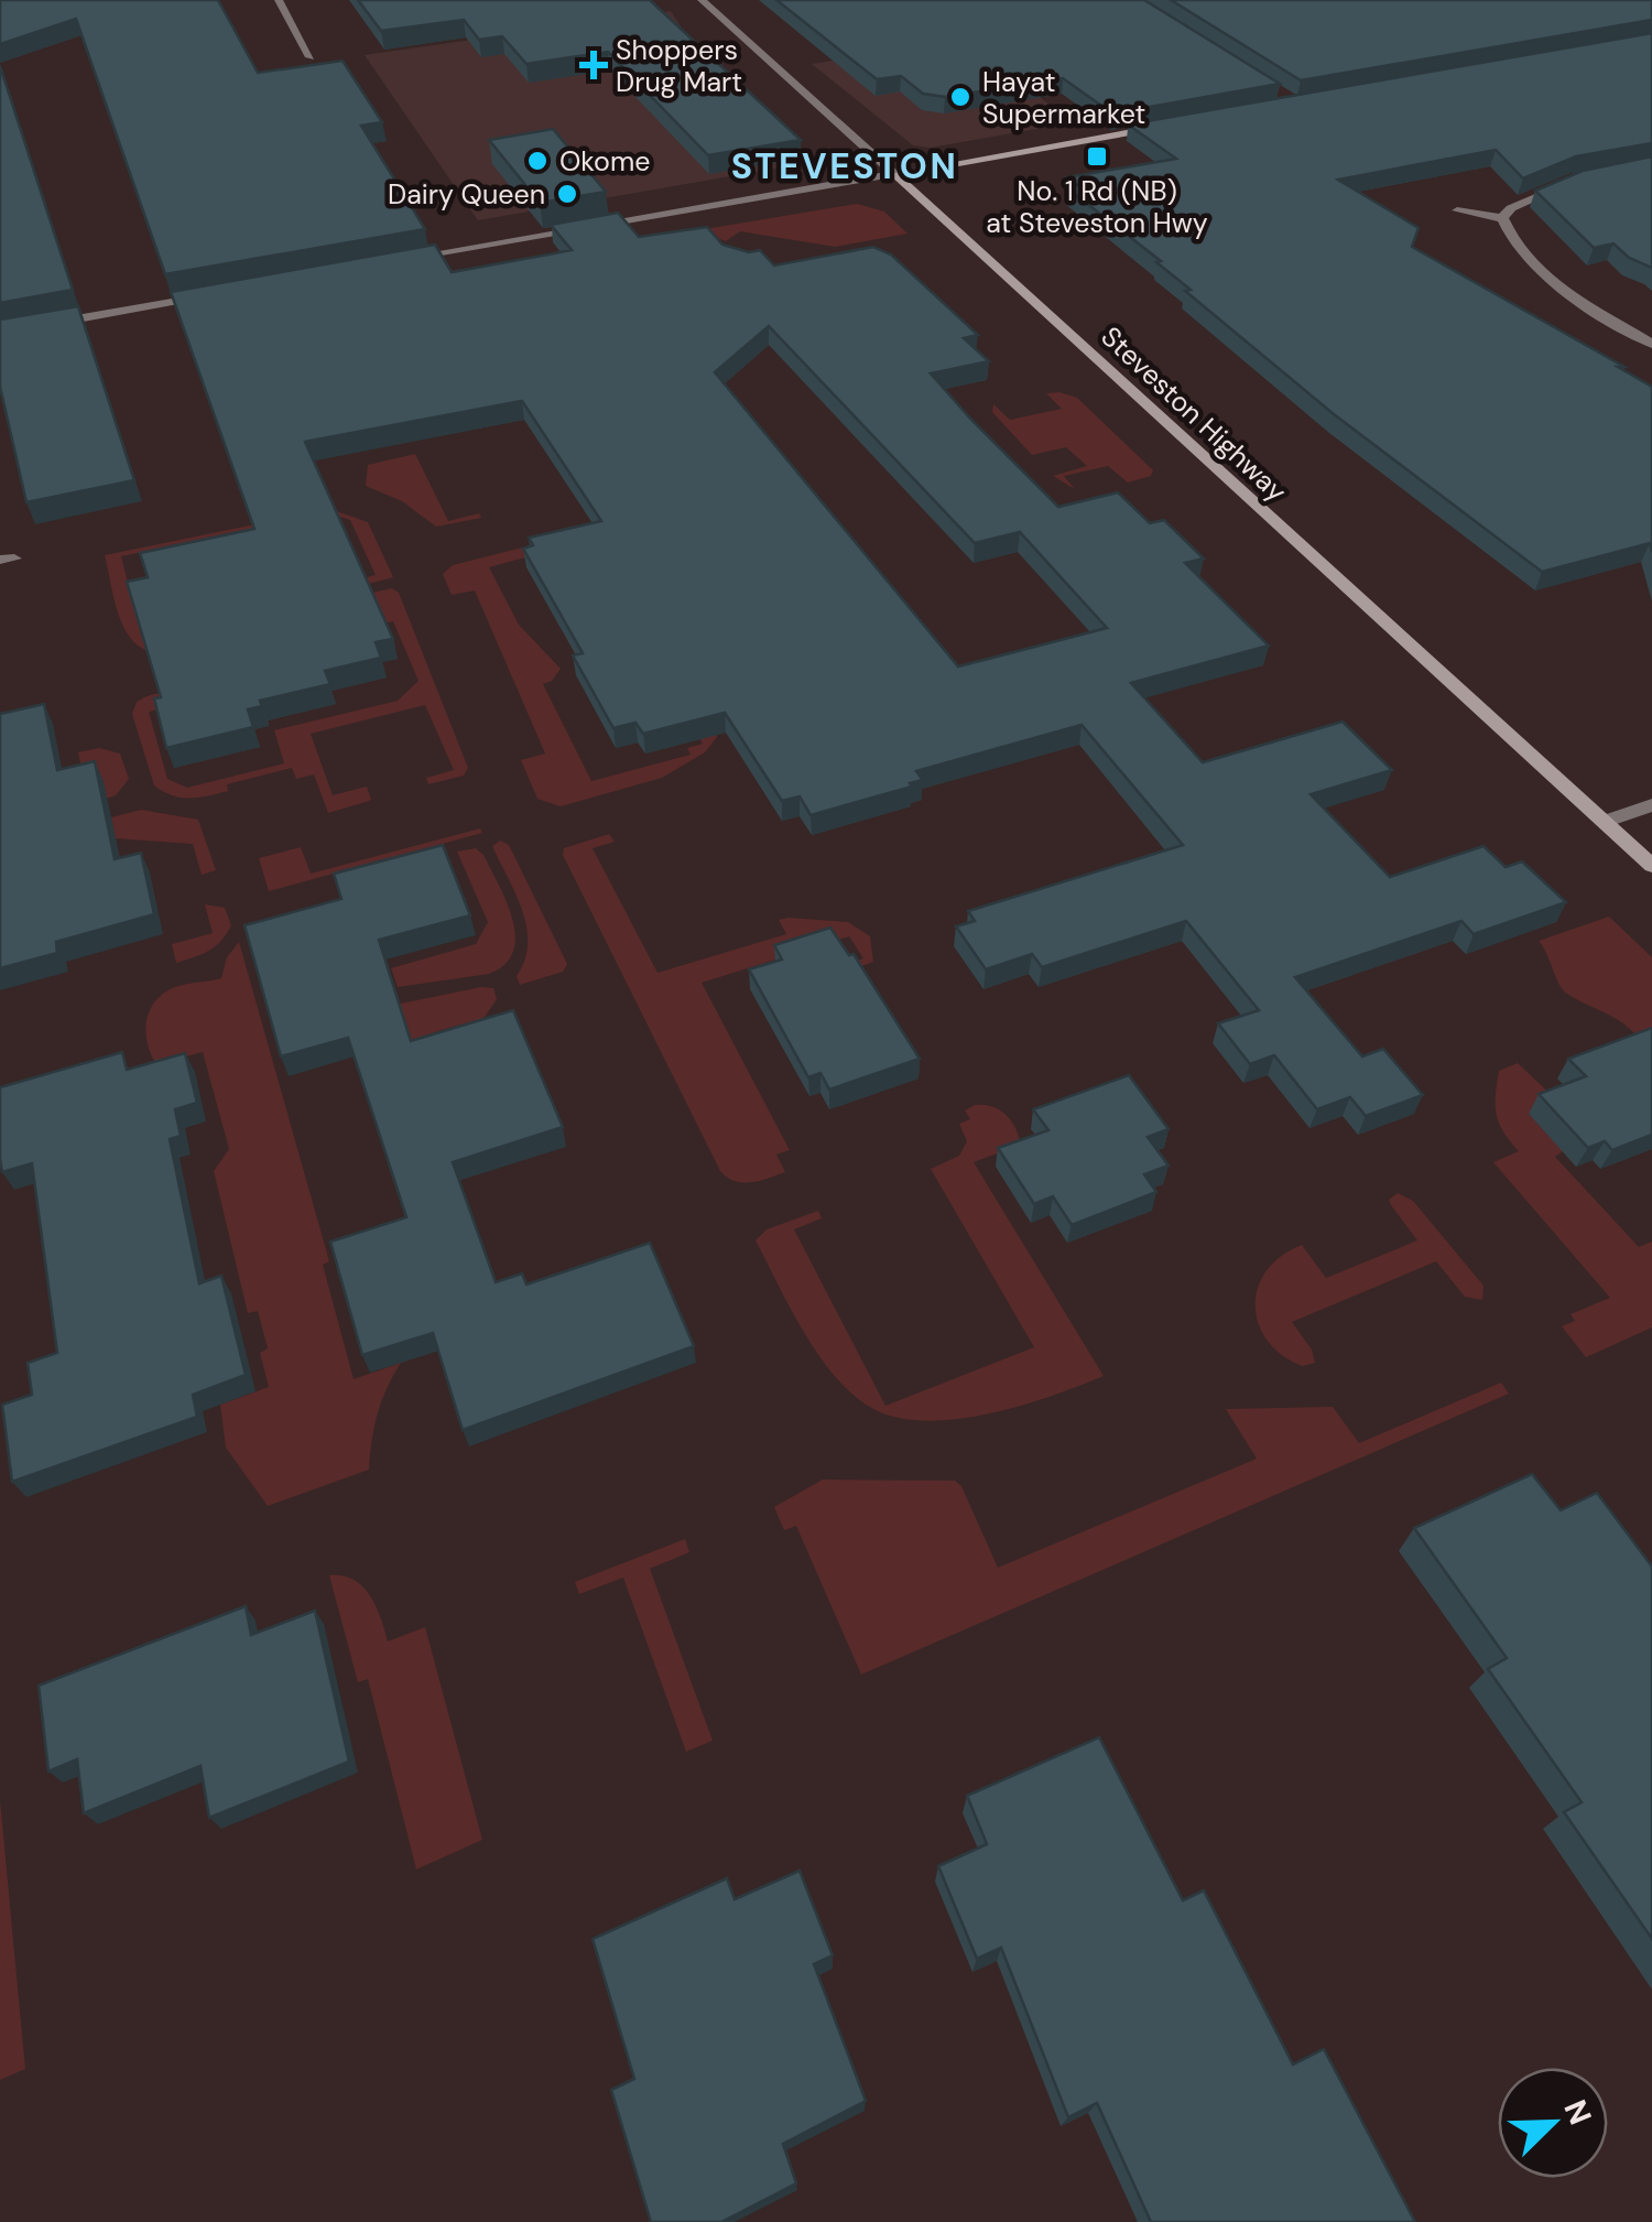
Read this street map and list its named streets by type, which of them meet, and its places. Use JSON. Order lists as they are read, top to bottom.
{
  "streets": {
    "main road": ["Steveston Highway"]
  },
  "districts": ["STEVESTON"],
  "places": {
    "health": ["Shoppers Drug Mart"],
    "other": ["Hayat Supermarket", "Okome", "Dairy Queen"],
    "transit": ["No. 1 Rd (NB) at Steveston Hwy"]
  },
  "north": "top right"
}
